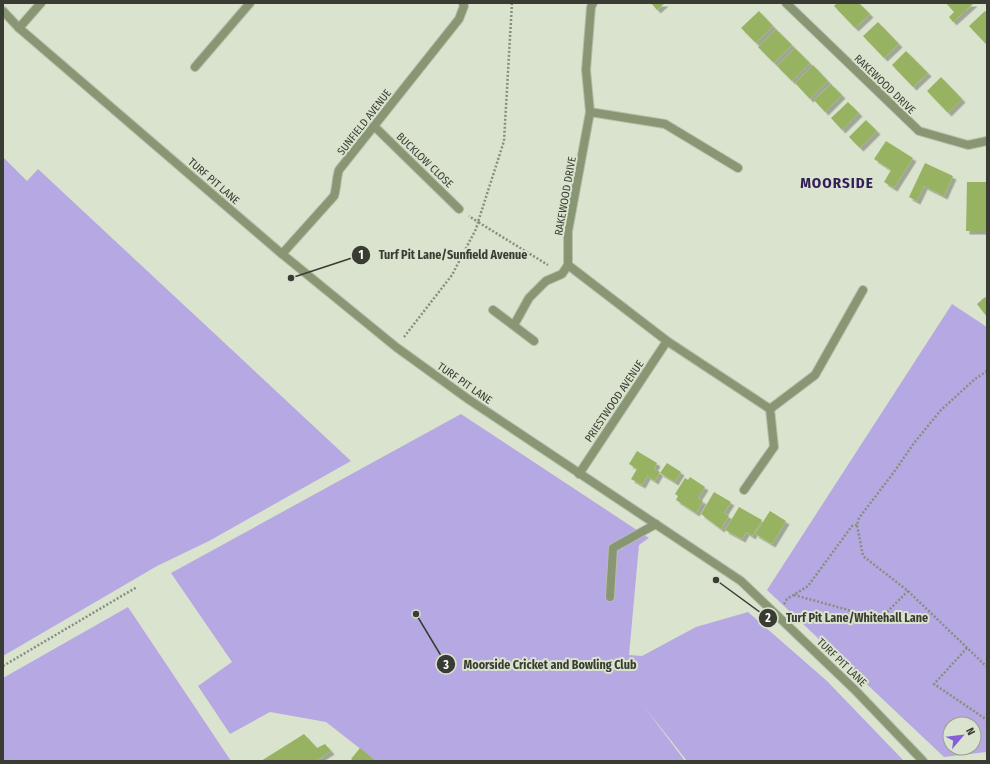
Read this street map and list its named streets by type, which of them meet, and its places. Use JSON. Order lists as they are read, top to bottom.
{
  "streets": {
    "street": [
      "RAKEWOOD DRIVE",
      "SUNFIELD AVENUE",
      "BUCKLOW CLOSE",
      "TURF PIT LANE",
      "PRIESTWOOD AVENUE"
    ]
  },
  "crossings": [
    ["SUNFIELD AVENUE", "BUCKLOW CLOSE"],
    ["SUNFIELD AVENUE", "TURF PIT LANE"],
    ["TURF PIT LANE", "PRIESTWOOD AVENUE"]
  ],
  "districts": ["MOORSIDE"],
  "places": ["Turf Pit Lane/Sunfield Avenue", "Turf Pit Lane/Whitehall Lane", "Moorside Cricket and Bowling Club"],
  "north": "top right"
}
